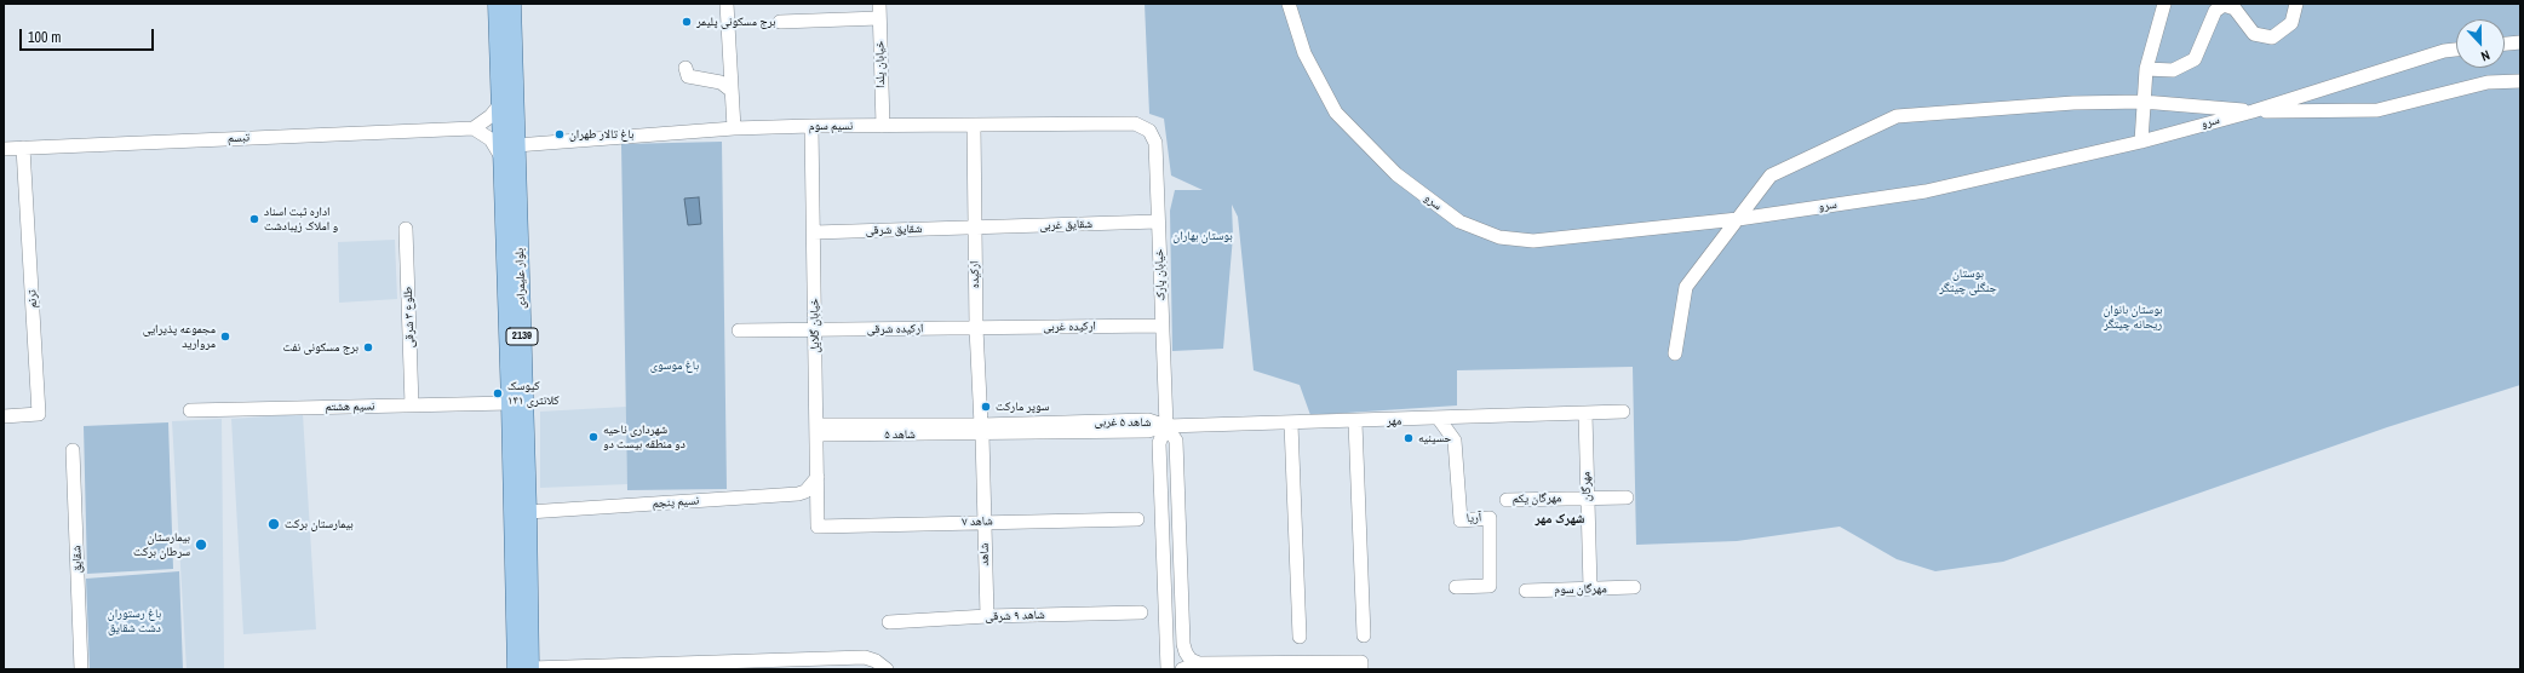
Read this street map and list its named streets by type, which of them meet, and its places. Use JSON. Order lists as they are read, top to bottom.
{
  "streets": {
    "main road": ["بلوار علیمرادی", "2139"],
    "street": [
      "خیابان یلدا",
      "سرو",
      "نسیم سوم",
      "تبسم",
      "شقایق غربی",
      "شقایق شرقی",
      "ارکیده",
      "خیابان پارک",
      "ترنم",
      "طلوع ۳ شرقی",
      "خیابان گلایل",
      "ارکیده غربی",
      "ارکیده شرقی",
      "نسیم هشتم",
      "مهر",
      "شاهد ۵ غربی",
      "شاهد ۵",
      "مهرگان",
      "مهرگان یکم",
      "نسیم پنجم",
      "آریا",
      "شاهد ۷",
      "شاهد",
      "شقایق",
      "مهرگان سوم",
      "شاهد ۹ شرقی"
    ]
  },
  "crossings": [
    ["خیابان یلدا", "نسیم سوم"],
    ["نسیم سوم", "ارکیده"],
    ["نسیم سوم", "خیابان پارک"],
    ["نسیم سوم", "بلوار علیمرادی"],
    ["نسیم سوم", "خیابان گلایل"],
    ["تبسم", "ترنم"],
    ["شقایق غربی", "شقایق شرقی"],
    ["شقایق غربی", "ارکیده"],
    ["شقایق غربی", "خیابان پارک"],
    ["شقایق شرقی", "ارکیده"],
    ["شقایق شرقی", "خیابان گلایل"],
    ["ارکیده", "ارکیده غربی"],
    ["ارکیده", "ارکیده شرقی"],
    ["ارکیده", "شاهد ۵ غربی"],
    ["ارکیده", "شاهد ۵"],
    ["ارکیده", "شاهد"],
    ["خیابان پارک", "ارکیده غربی"],
    ["خیابان پارک", "مهر"],
    ["خیابان پارک", "شاهد ۵ غربی"],
    ["بلوار علیمرادی", "نسیم هشتم"],
    ["بلوار علیمرادی", "نسیم پنجم"],
    ["طلوع ۳ شرقی", "نسیم هشتم"],
    ["خیابان گلایل", "ارکیده شرقی"],
    ["خیابان گلایل", "شاهد ۵"],
    ["خیابان گلایل", "نسیم پنجم"],
    ["خیابان گلایل", "شاهد ۷"],
    ["ارکیده غربی", "ارکیده شرقی"],
    ["مهر", "شاهد ۵ غربی"],
    ["مهر", "مهرگان"],
    ["مهر", "آریا"],
    ["شاهد ۵ غربی", "شاهد ۵"],
    ["شاهد ۵ غربی", "شاهد"],
    ["شاهد ۵", "شاهد"],
    ["مهرگان", "مهرگان یکم"],
    ["مهرگان", "مهرگان سوم"],
    ["شاهد ۷", "شاهد"],
    ["شاهد", "شاهد ۹ شرقی"]
  ],
  "districts": ["شهرک مهر"],
  "parks": [
    "بوستان بهاران",
    "بوستان جنگلی چیتگر",
    "بوستان بانوان ریحانه چیتگر",
    "باغ موسوی",
    "باغ رستوران دشت شقایق"
  ],
  "places": [
    "برج مسکونی پلیمر",
    "باغ تالار طهران",
    "اداره ثبت اسناد و املاک زیبادشت",
    "مجموعه پذیرایی مروارید",
    "برج مسکونی نفت",
    "کیوسک کلانتری ۱۴۱",
    "سوپر مارکت",
    "شهرداری ناحیه دو منطقه بیست دو",
    "حسینیه",
    "بیمارستان برکت",
    "بیمارستان سرطان برکت"
  ],
  "scale_bar": "100 m",
  "north": "bottom"
}
